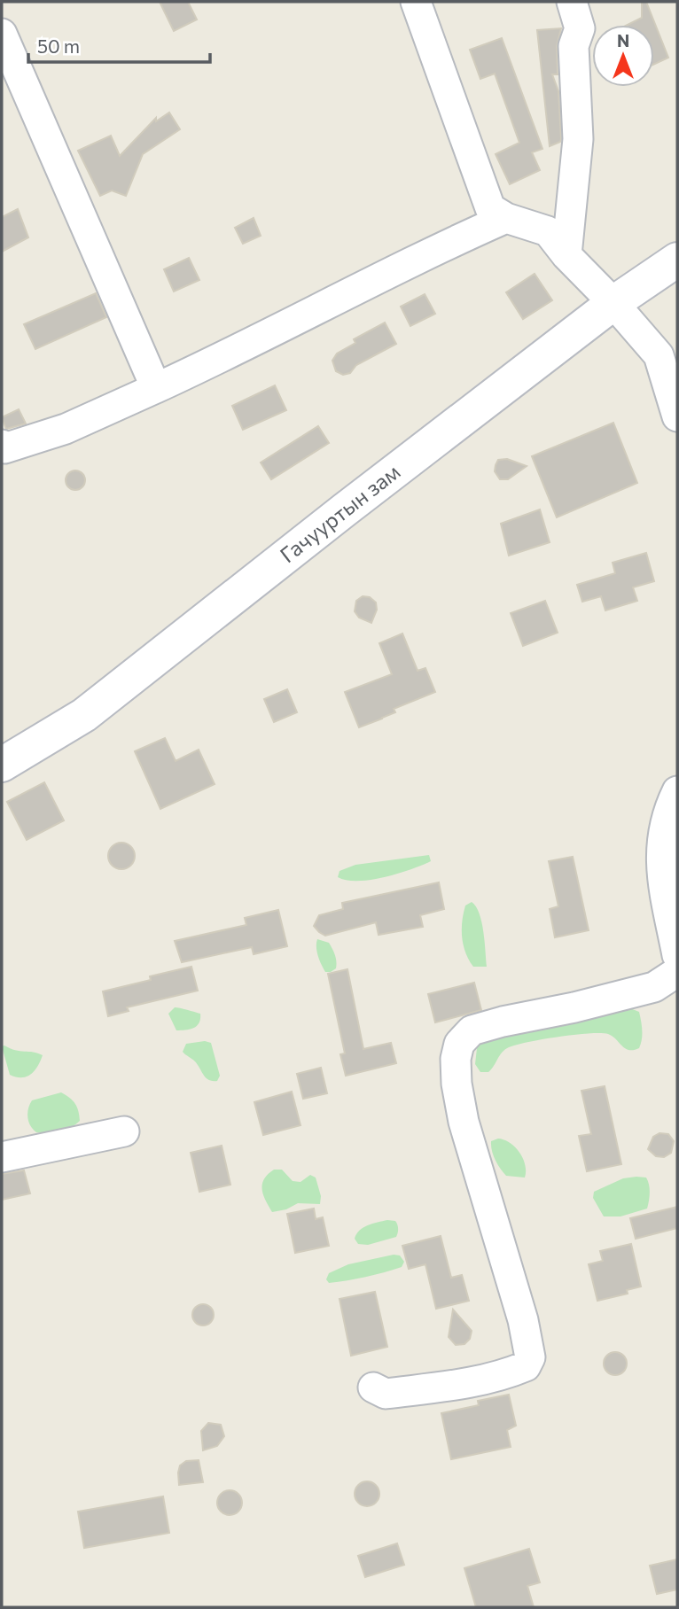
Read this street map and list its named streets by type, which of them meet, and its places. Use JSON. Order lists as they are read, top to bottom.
{
  "streets": {
    "main road": ["Гачууртын зам"]
  },
  "scale_bar": "50 m",
  "north": "top"
}
